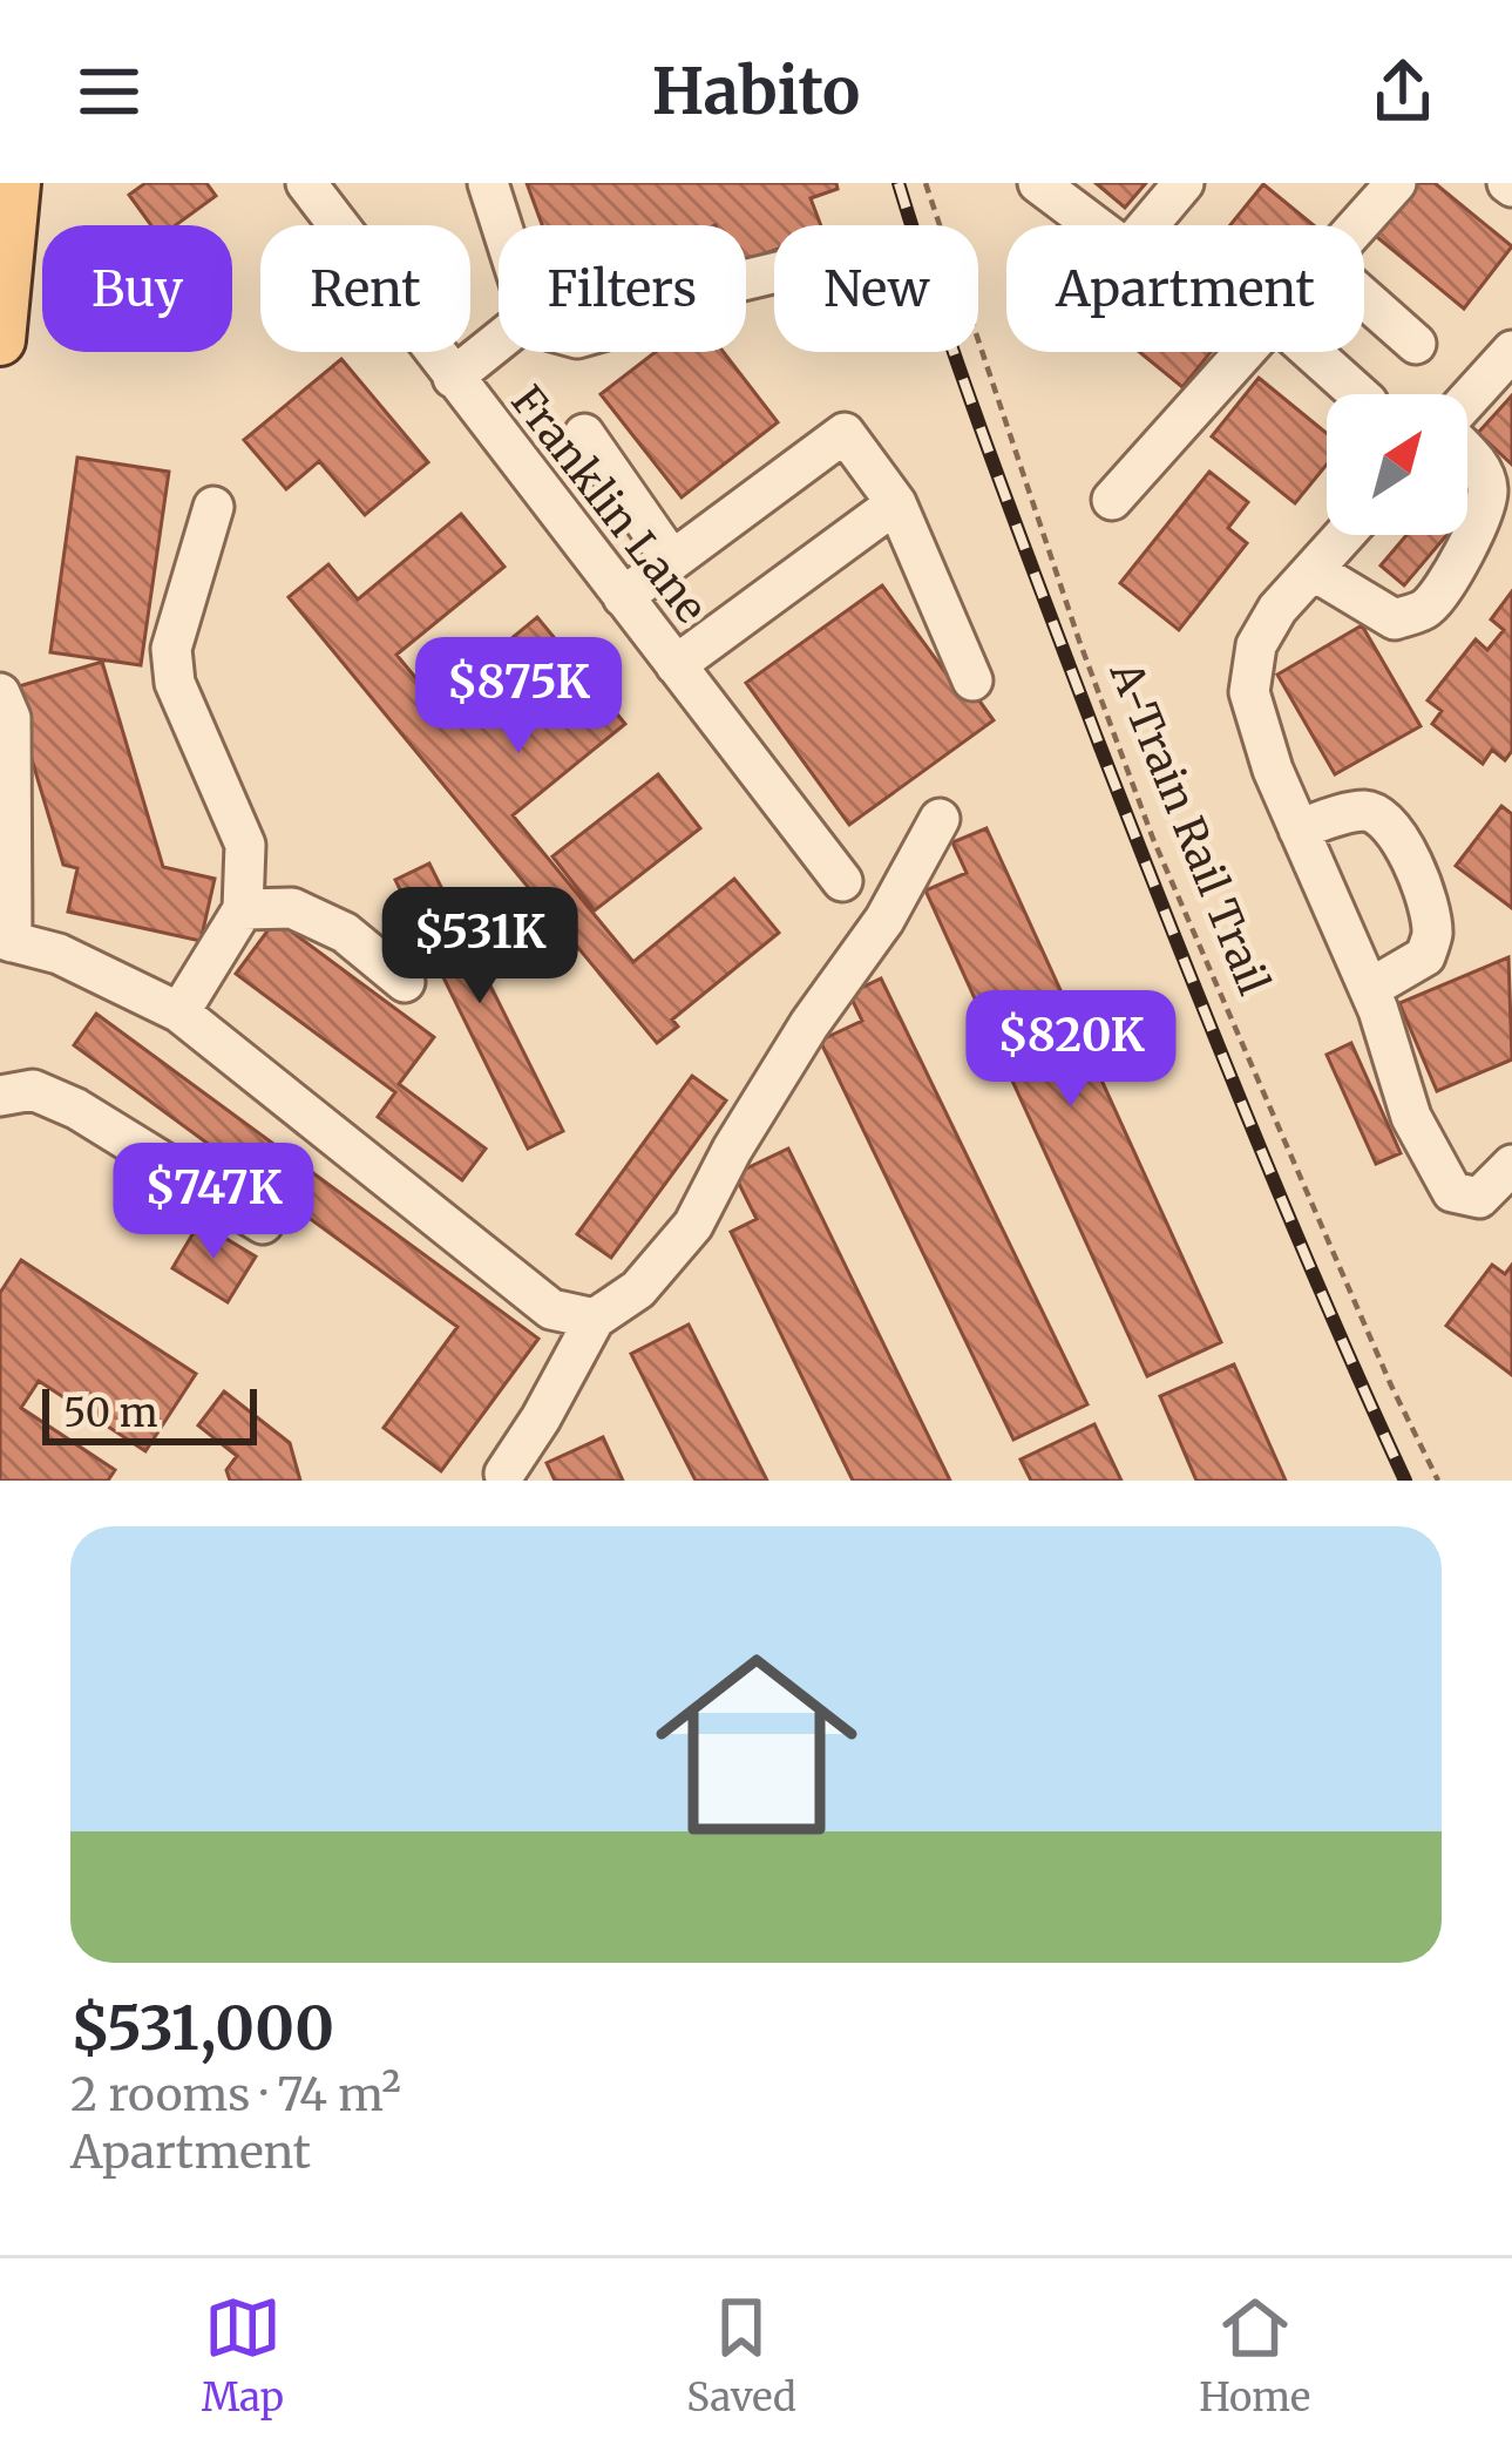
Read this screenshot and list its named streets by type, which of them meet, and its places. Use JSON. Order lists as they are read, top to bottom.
{
  "streets": {
    "street": ["Franklin Lane"],
    "path": ["A-Train Rail Trail"]
  },
  "scale_bar": "50 m",
  "north": "top right",
  "page": {
    "header": "Habito",
    "chip": [
      "Buy",
      "Rent",
      "Filters",
      "New",
      "Apartment"
    ],
    "price": [
      "$875K",
      "$531K",
      "$820K",
      "$747K"
    ],
    "scale": "50 m",
    "list": [
      {
        "name": "$531,000",
        "note": "2 rooms · 74 m² · Apartment"
      }
    ],
    "tabs": ["Map", "Saved", "Home"]
  }
}
